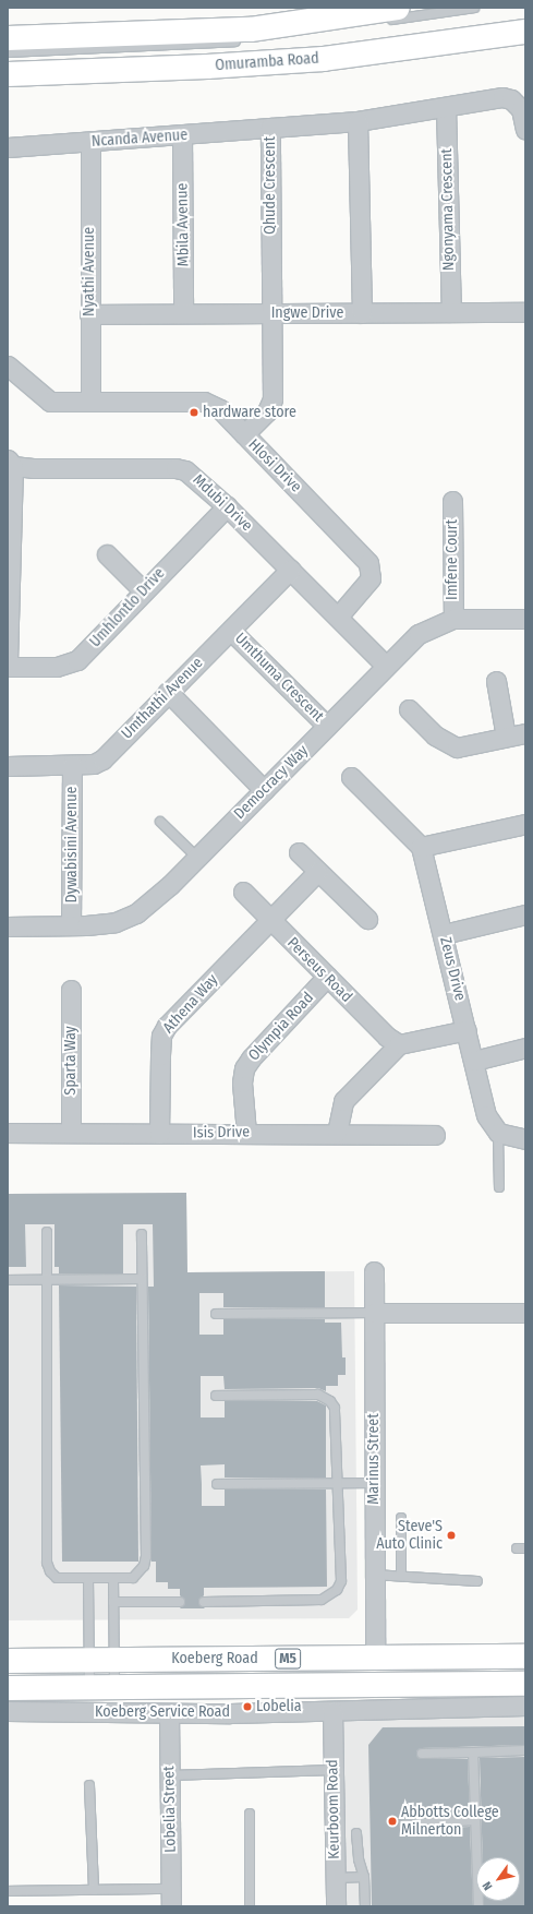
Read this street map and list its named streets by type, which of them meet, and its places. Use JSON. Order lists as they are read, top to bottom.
{
  "streets": {
    "main road": ["Omuramba Road", "Koeberg Road", "M5"],
    "street": [
      "Ncanda Avenue",
      "Qhude Crescent",
      "Ngonyama Crescent",
      "Mbila Avenue",
      "Nyathi Avenue",
      "Ingwe Drive",
      "Hlosi Drive",
      "Mdubi Drive",
      "Imfene Court",
      "Umhlontlo Drive",
      "Umthuma Crescent",
      "Umthathi Avenue",
      "Democracy Way",
      "Dywabisini Avenue",
      "Zeus Drive",
      "Perseus Road",
      "Athena Way",
      "Olympia Road",
      "Sparta Way",
      "Isis Drive",
      "Marinus Street",
      "Koeberg Service Road",
      "Lobelia Street",
      "Keurboom Road"
    ]
  },
  "crossings": [
    ["Ncanda Avenue", "Qhude Crescent"],
    ["Ncanda Avenue", "Mbila Avenue"],
    ["Ncanda Avenue", "Nyathi Avenue"],
    ["Qhude Crescent", "Ingwe Drive"],
    ["Qhude Crescent", "Hlosi Drive"],
    ["Ngonyama Crescent", "Ingwe Drive"],
    ["Mbila Avenue", "Ingwe Drive"],
    ["Nyathi Avenue", "Ingwe Drive"],
    ["Nyathi Avenue", "Hlosi Drive"],
    ["Hlosi Drive", "Mdubi Drive"],
    ["Mdubi Drive", "Umhlontlo Drive"],
    ["Mdubi Drive", "Umthathi Avenue"],
    ["Mdubi Drive", "Democracy Way"],
    ["Imfene Court", "Democracy Way"],
    ["Umthuma Crescent", "Umthathi Avenue"],
    ["Umthuma Crescent", "Democracy Way"],
    ["Umthathi Avenue", "Dywabisini Avenue"],
    ["Democracy Way", "Dywabisini Avenue"],
    ["Perseus Road", "Athena Way"],
    ["Perseus Road", "Olympia Road"],
    ["Athena Way", "Isis Drive"],
    ["Olympia Road", "Isis Drive"],
    ["Sparta Way", "Isis Drive"],
    ["Marinus Street", "Koeberg Road"],
    ["Koeberg Service Road", "Lobelia Street"],
    ["Koeberg Service Road", "Keurboom Road"]
  ],
  "places": [
    "hardware store",
    "Steve'S Auto Clinic",
    "Lobelia",
    "Abbotts College Milnerton"
  ],
  "north": "bottom left"
}
